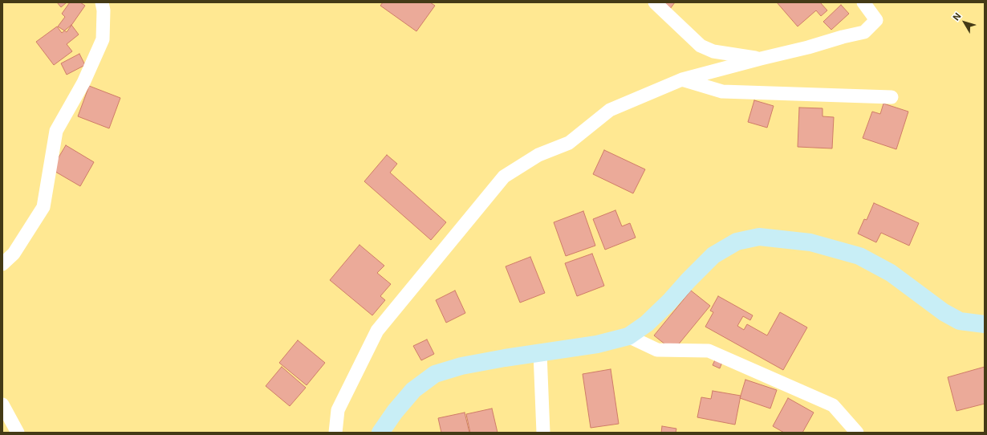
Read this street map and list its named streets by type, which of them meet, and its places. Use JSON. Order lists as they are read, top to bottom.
{
  "north": "top left"
}
